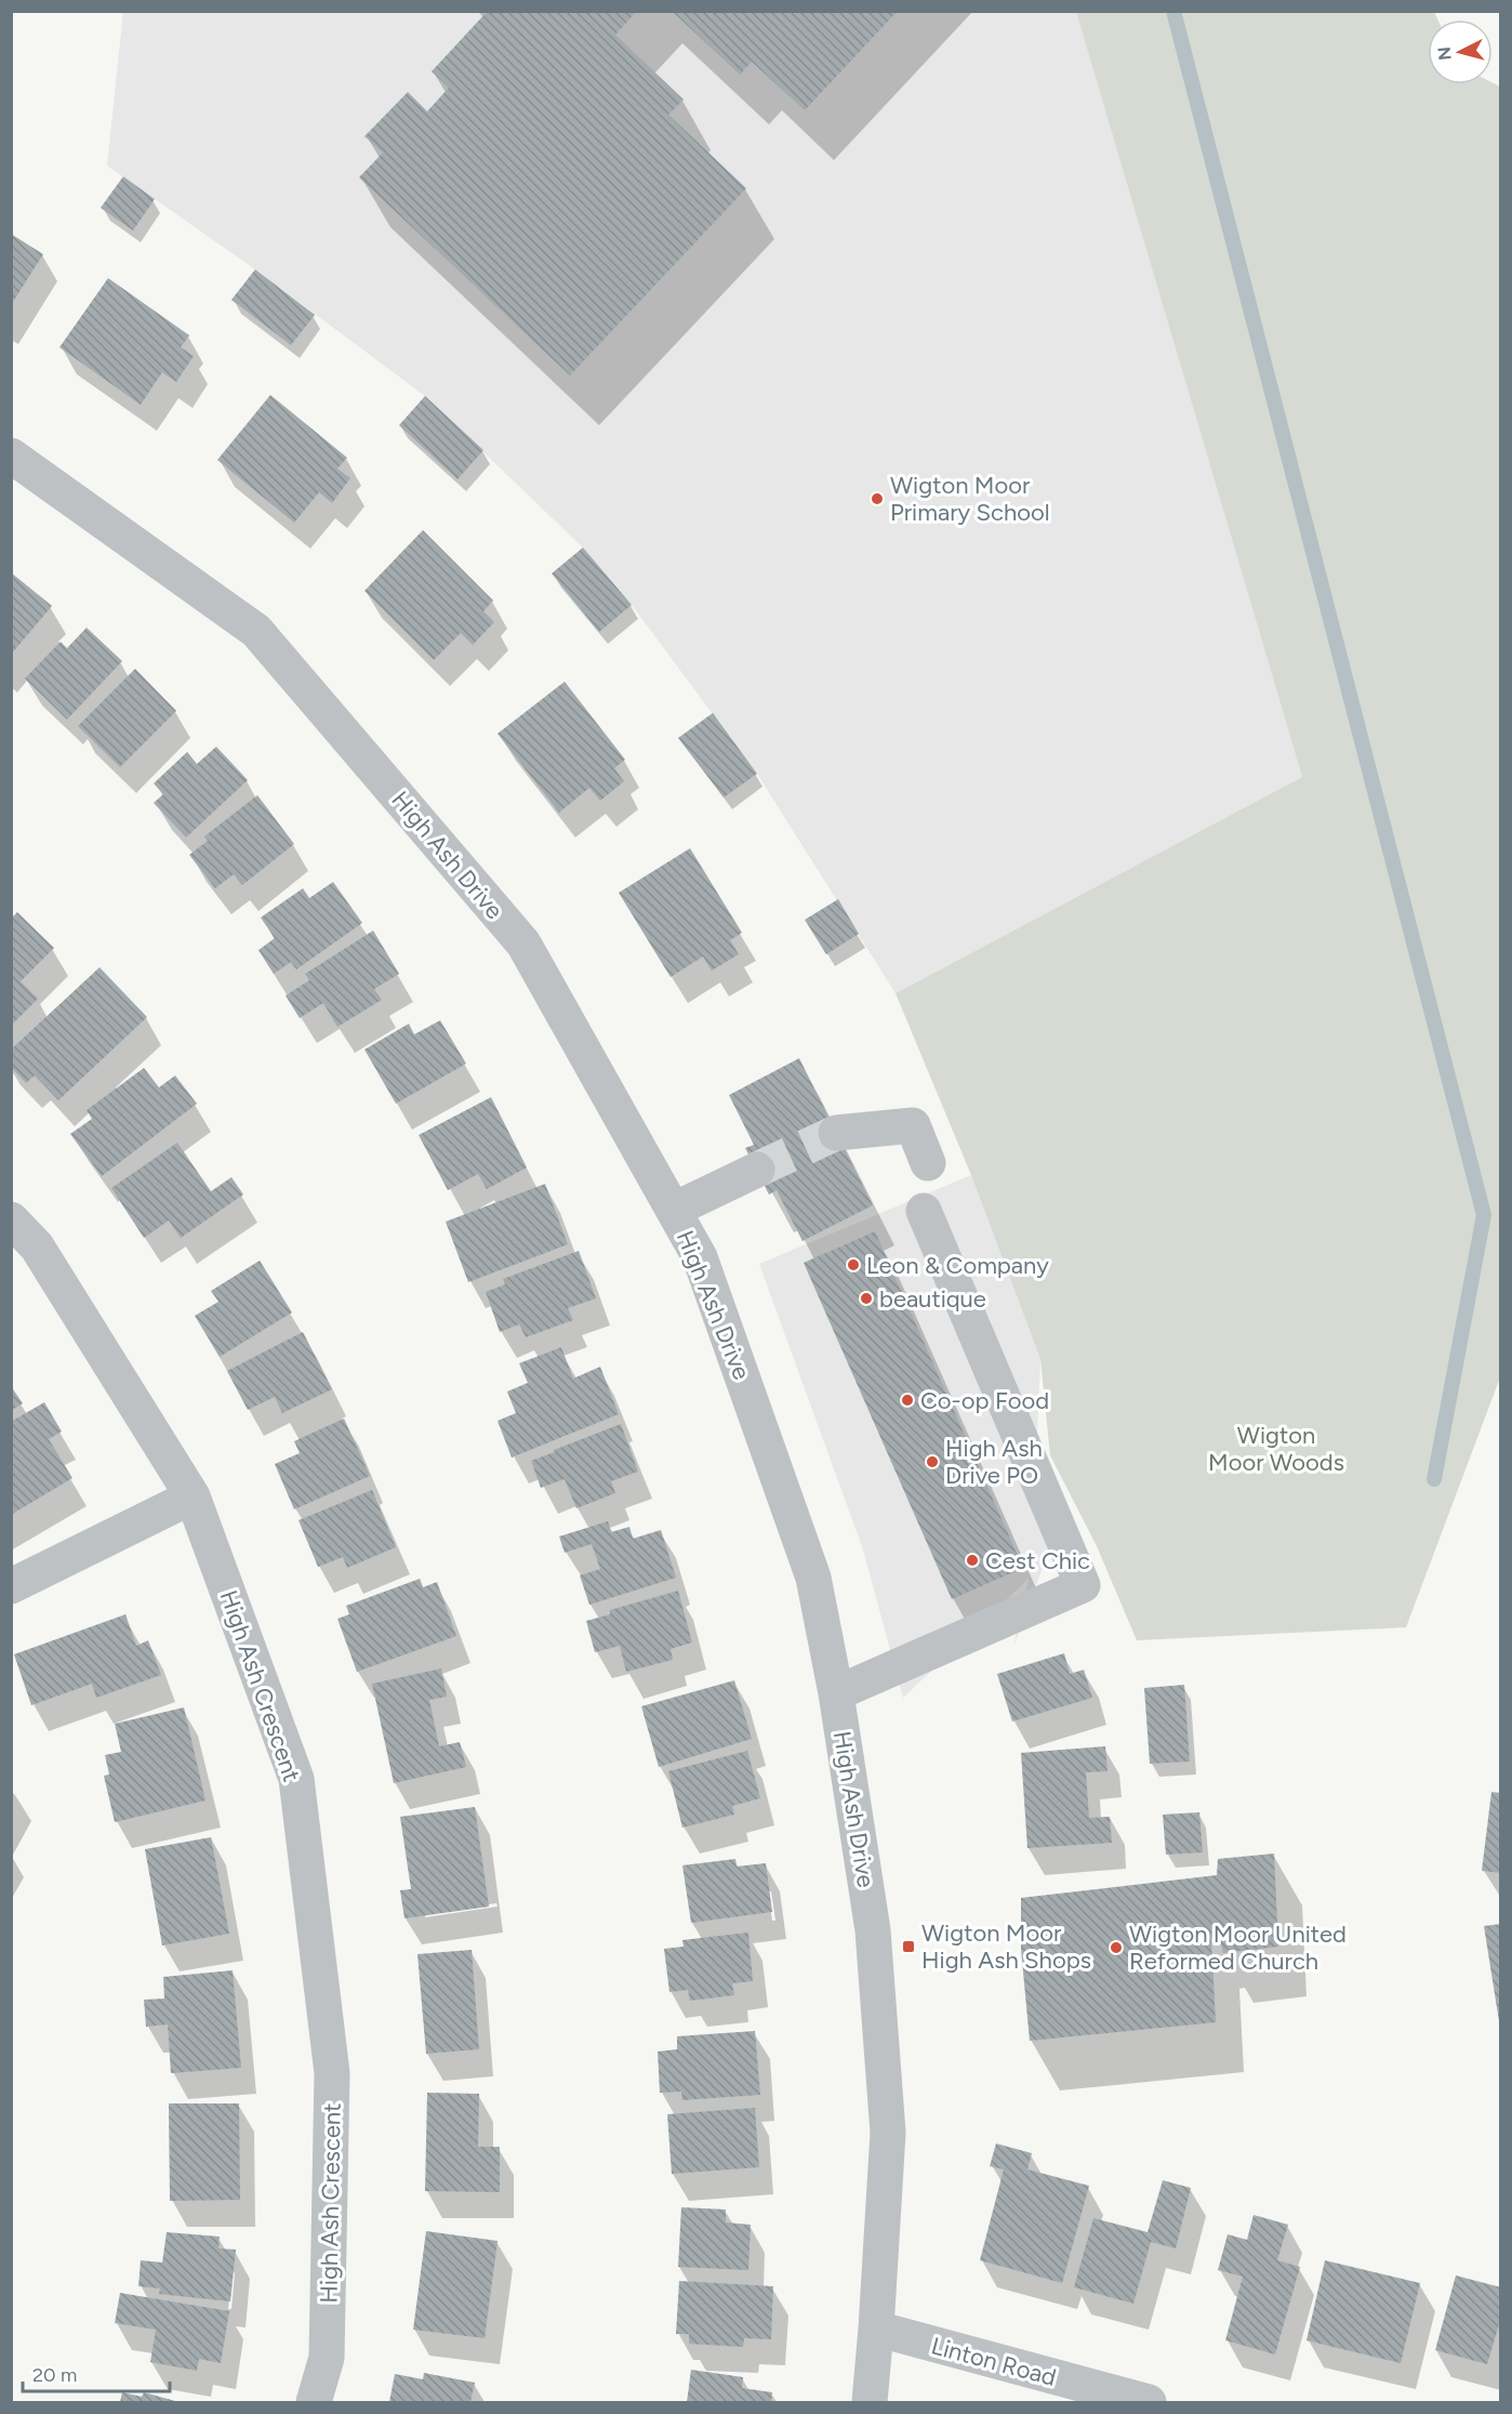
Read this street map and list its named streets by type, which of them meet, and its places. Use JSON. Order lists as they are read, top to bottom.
{
  "streets": {
    "street": ["High Ash Drive", "High Ash Crescent", "Linton Road"]
  },
  "crossings": [
    ["High Ash Drive", "Linton Road"]
  ],
  "parks": ["Wigton Moor Woods"],
  "places": {
    "other": [
      "Wigton Moor Primary School",
      "Leon & Company",
      "beautique",
      "Co-op Food",
      "High Ash Drive PO",
      "Cest Chic",
      "Wigton Moor United Reformed Church"
    ],
    "transit": ["Wigton Moor High Ash Shops"]
  },
  "scale_bar": "20 m",
  "north": "left"
}
